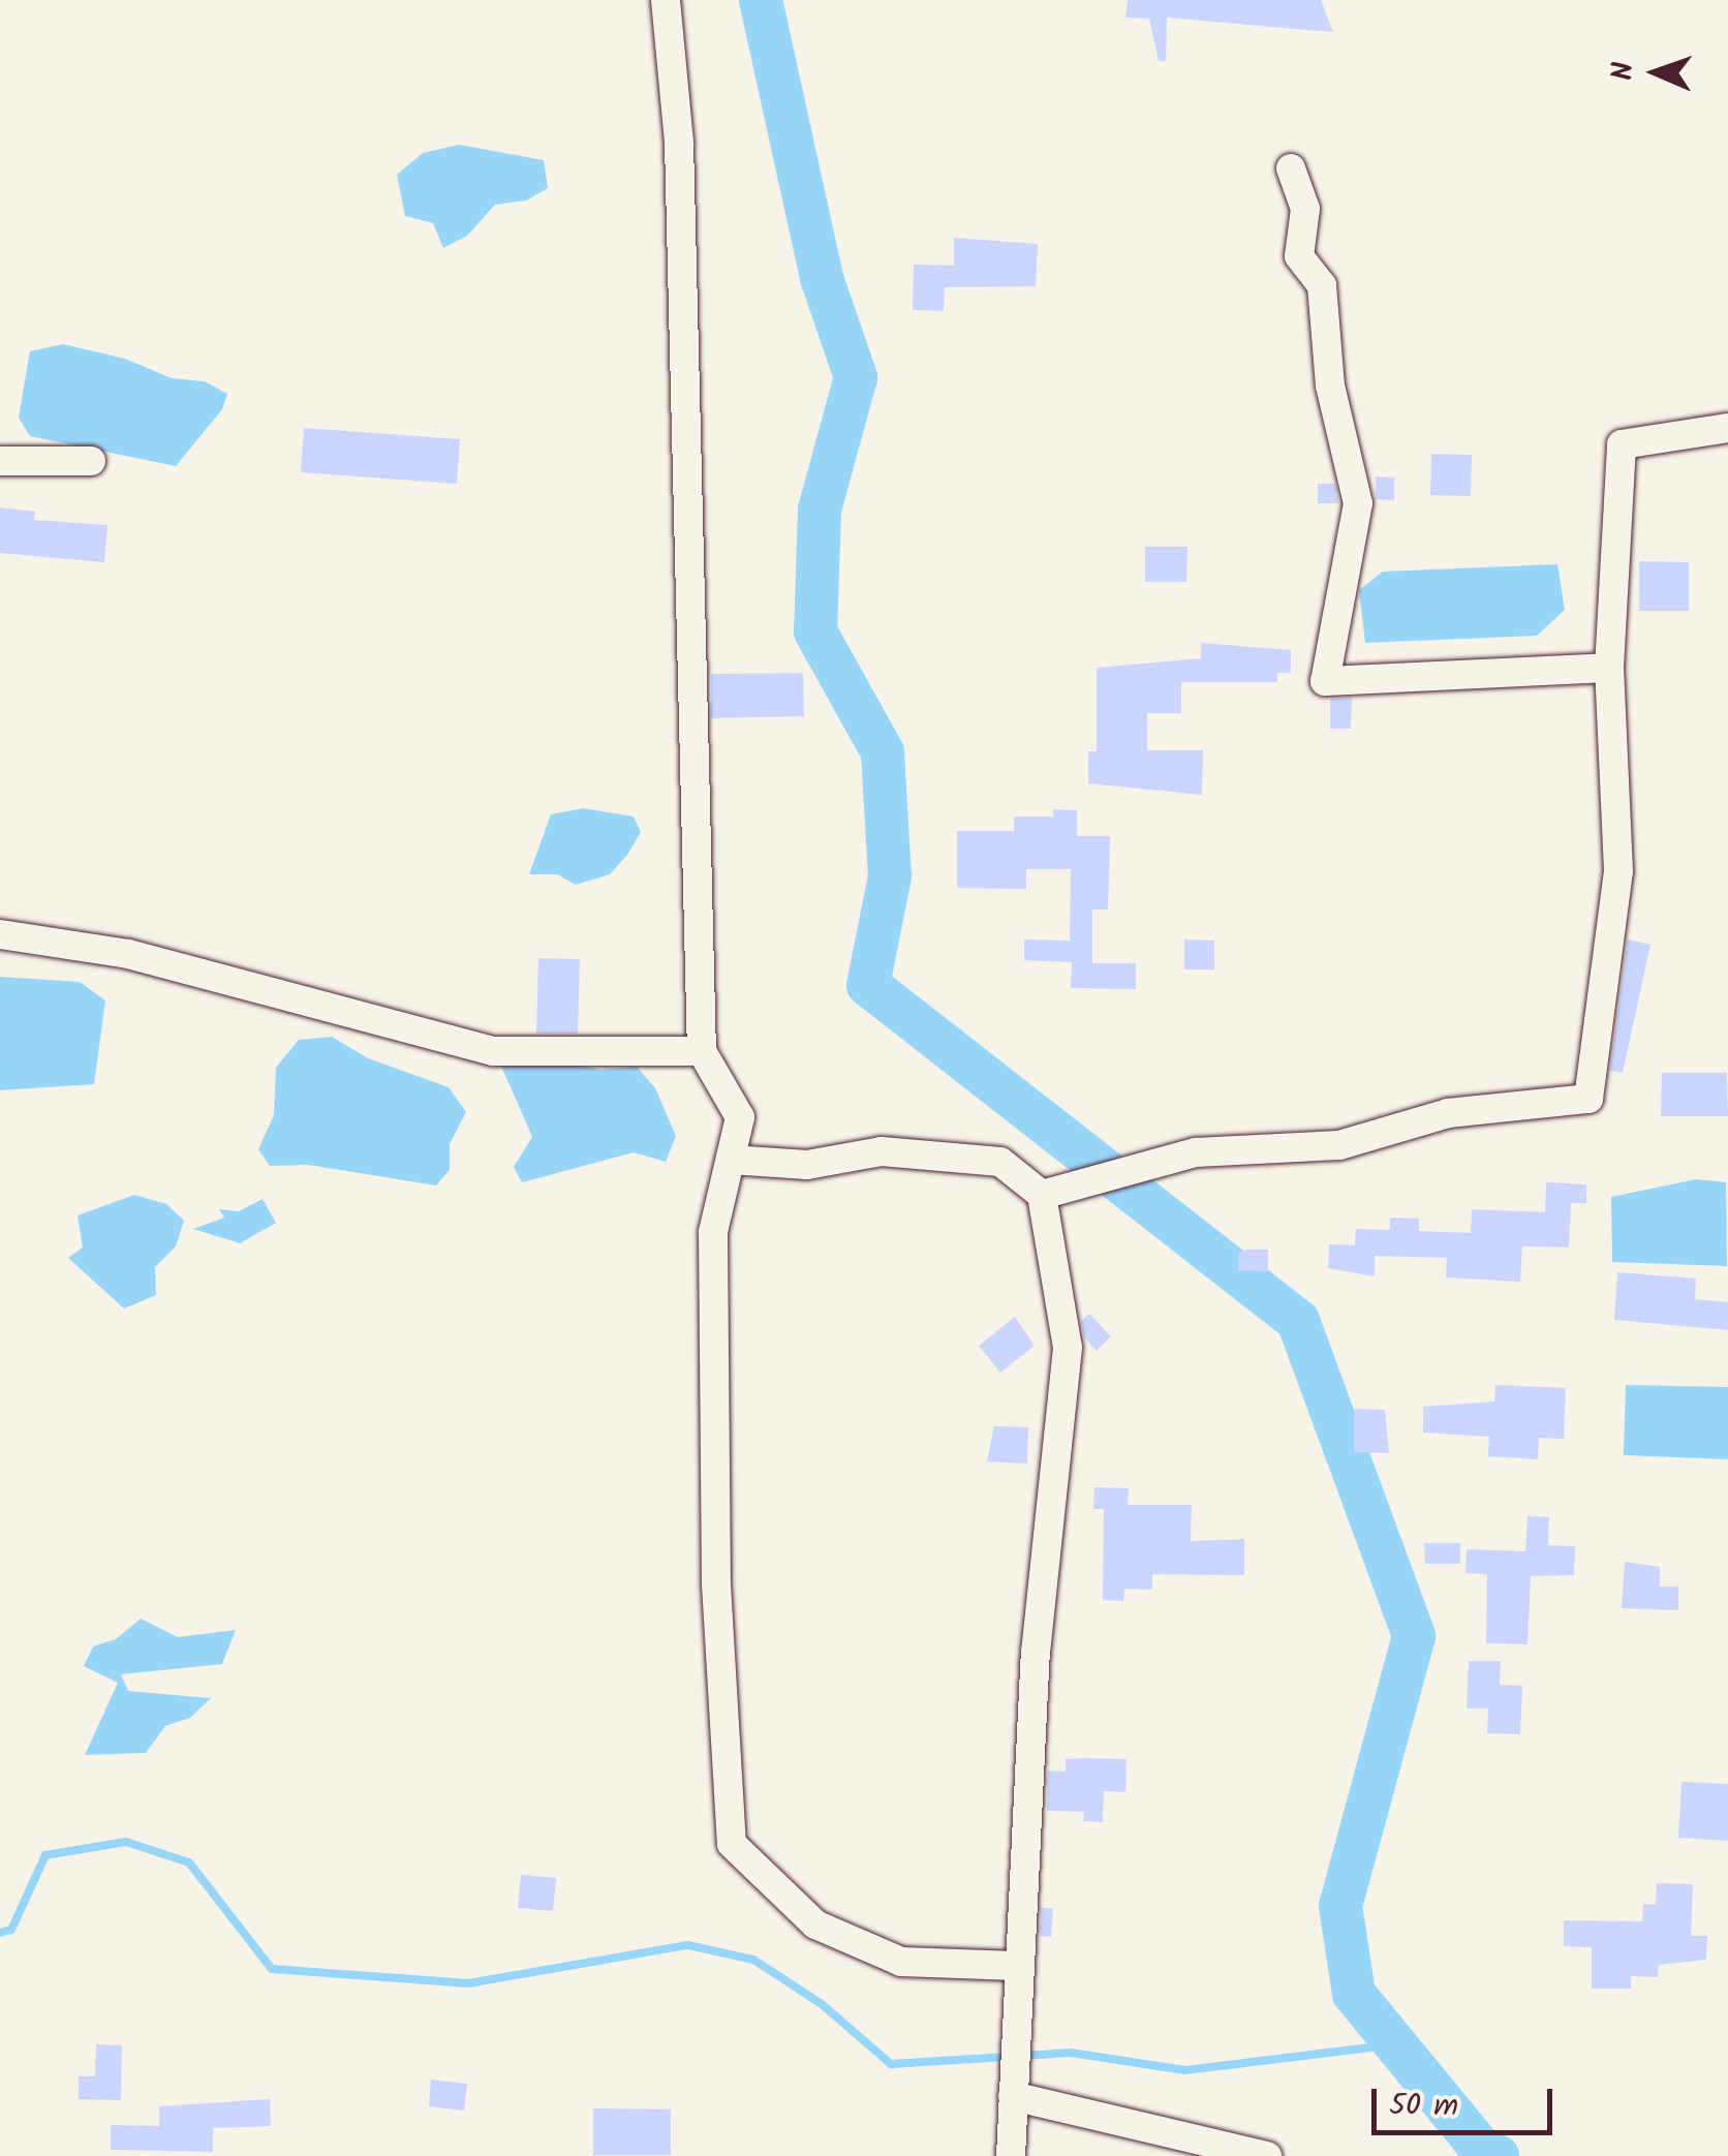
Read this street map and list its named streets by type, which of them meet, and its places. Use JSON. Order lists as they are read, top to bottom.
{
  "scale_bar": "50 m",
  "north": "left"
}
